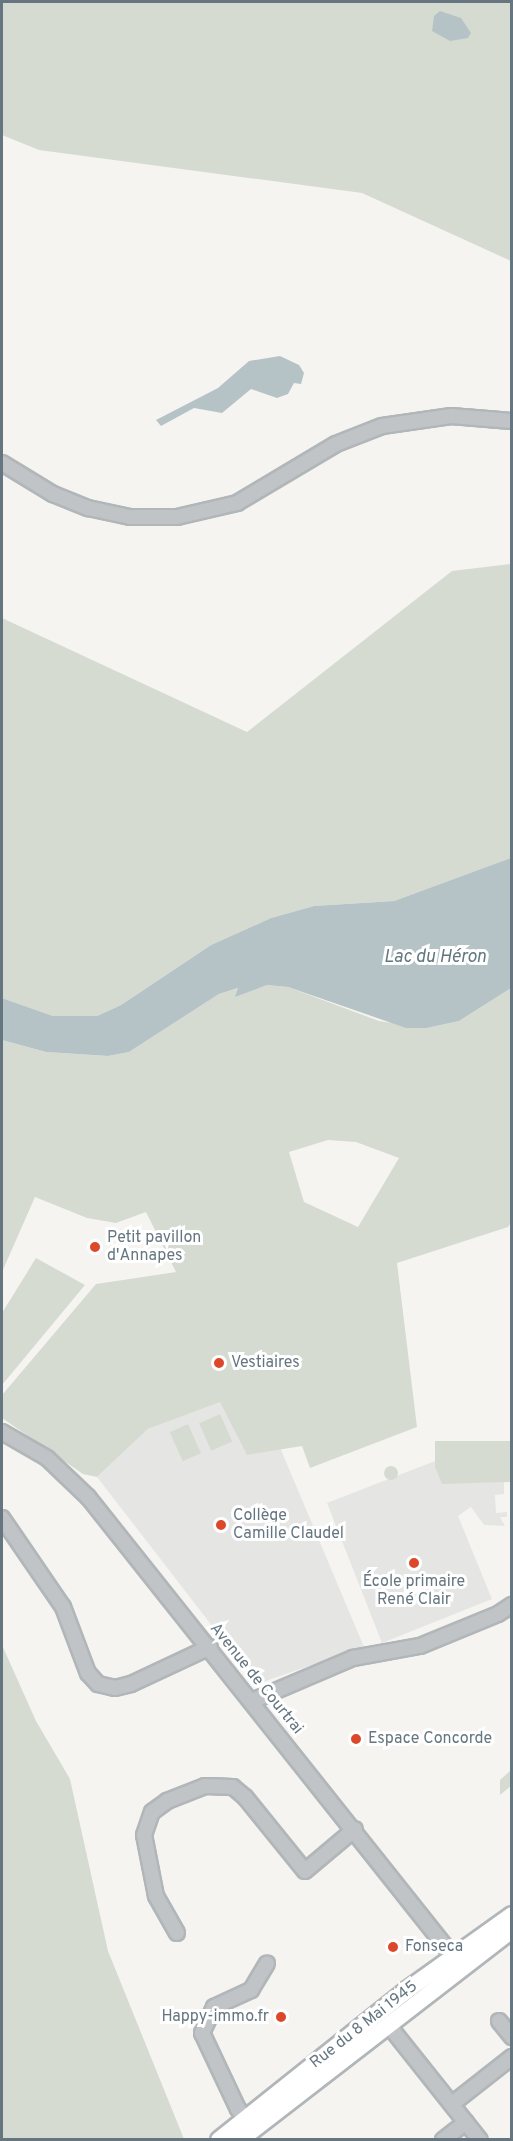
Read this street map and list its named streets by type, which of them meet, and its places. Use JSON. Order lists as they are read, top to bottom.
{
  "streets": {
    "main road": ["Rue du 8 Mai 1945"],
    "street": ["Avenue de Courtrai"]
  },
  "crossings": [
    ["Avenue de Courtrai", "Rue du 8 Mai 1945"]
  ],
  "water": ["Lac du Héron"],
  "places": [
    "Petit pavillon d'Annapes",
    "Vestiaires",
    "Collège Camille Claudel",
    "École primaire René Clair",
    "Espace Concorde",
    "Fonseca",
    "Happy-immo.fr"
  ]
}
